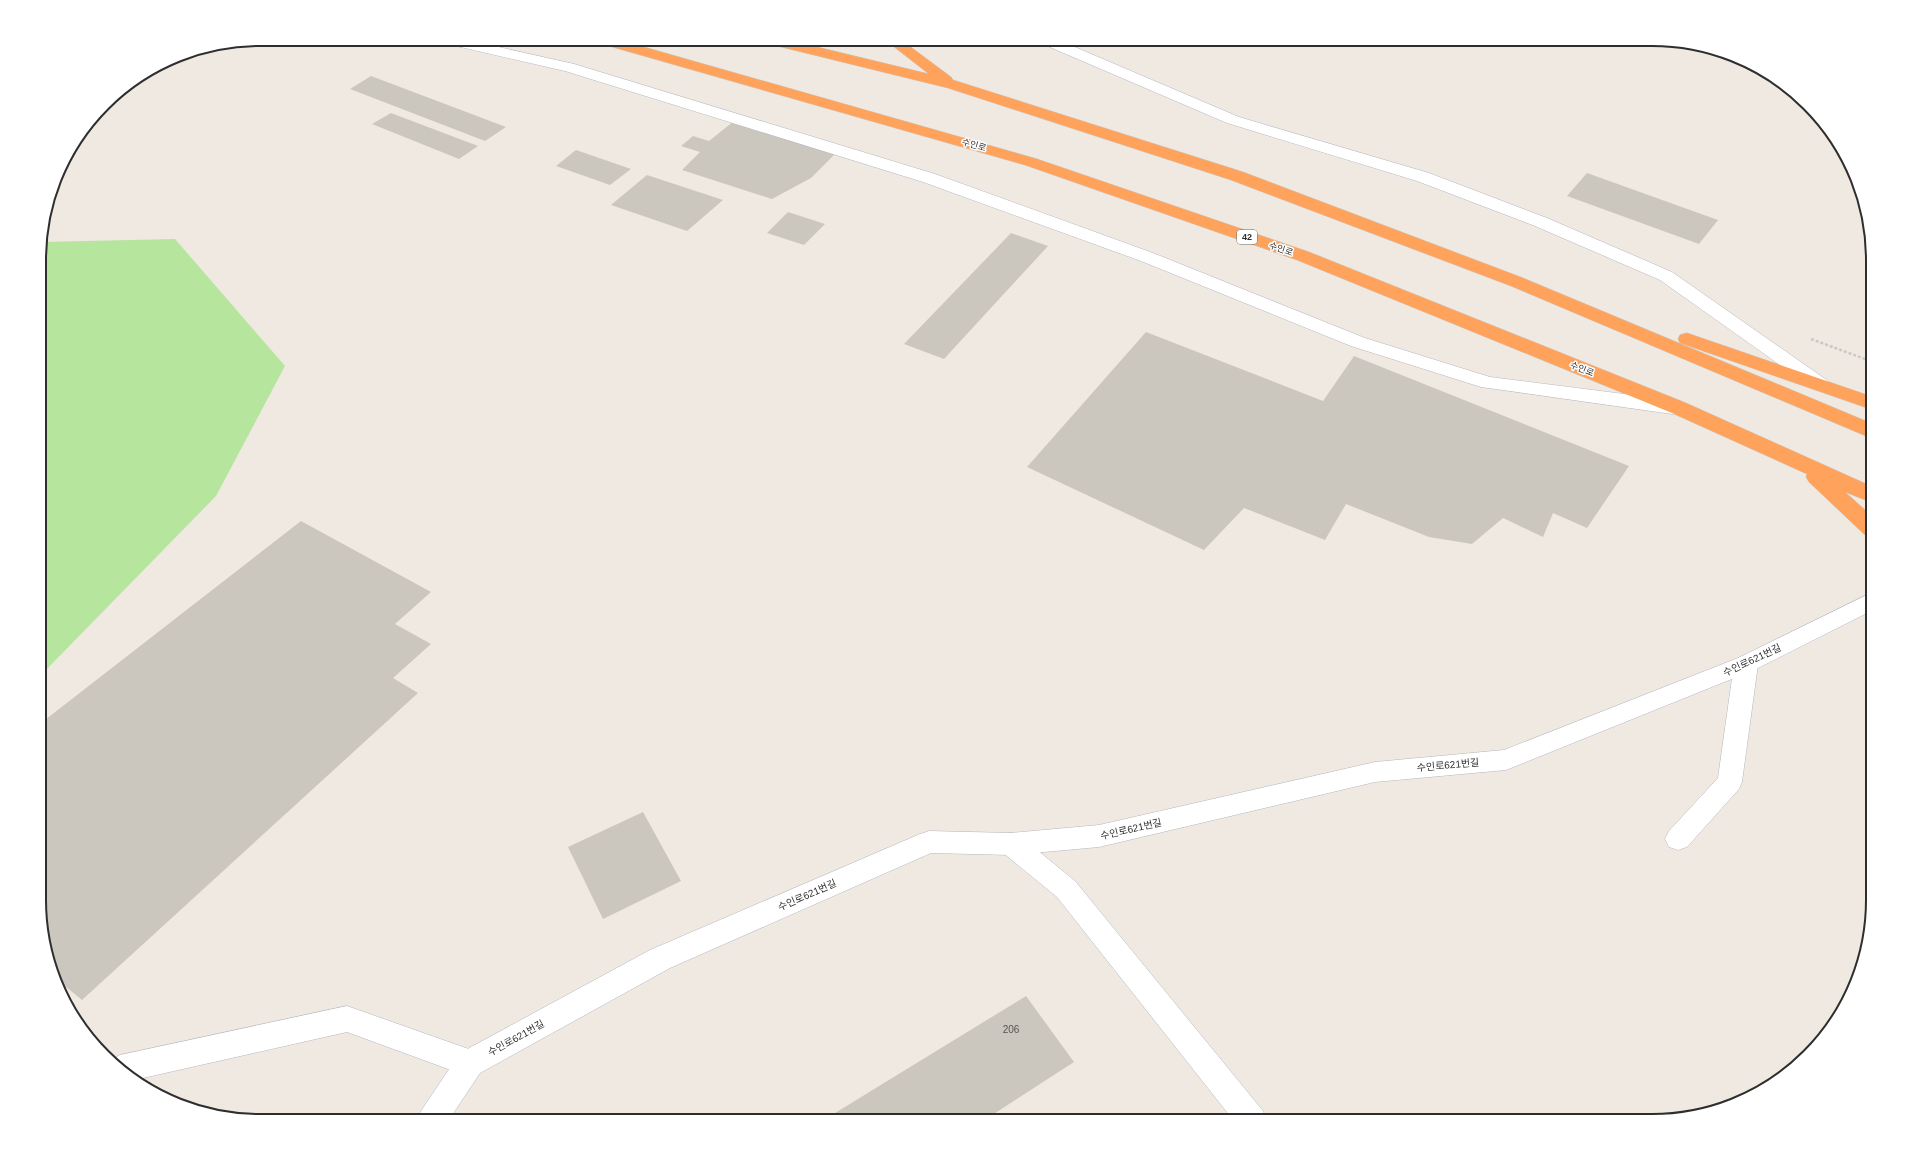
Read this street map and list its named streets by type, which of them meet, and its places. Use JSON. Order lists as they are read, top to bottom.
{
  "streets": {
    "highway": ["수인로", "42"],
    "street": ["수인로621번길"]
  },
  "house_numbers": ["206"]
}
